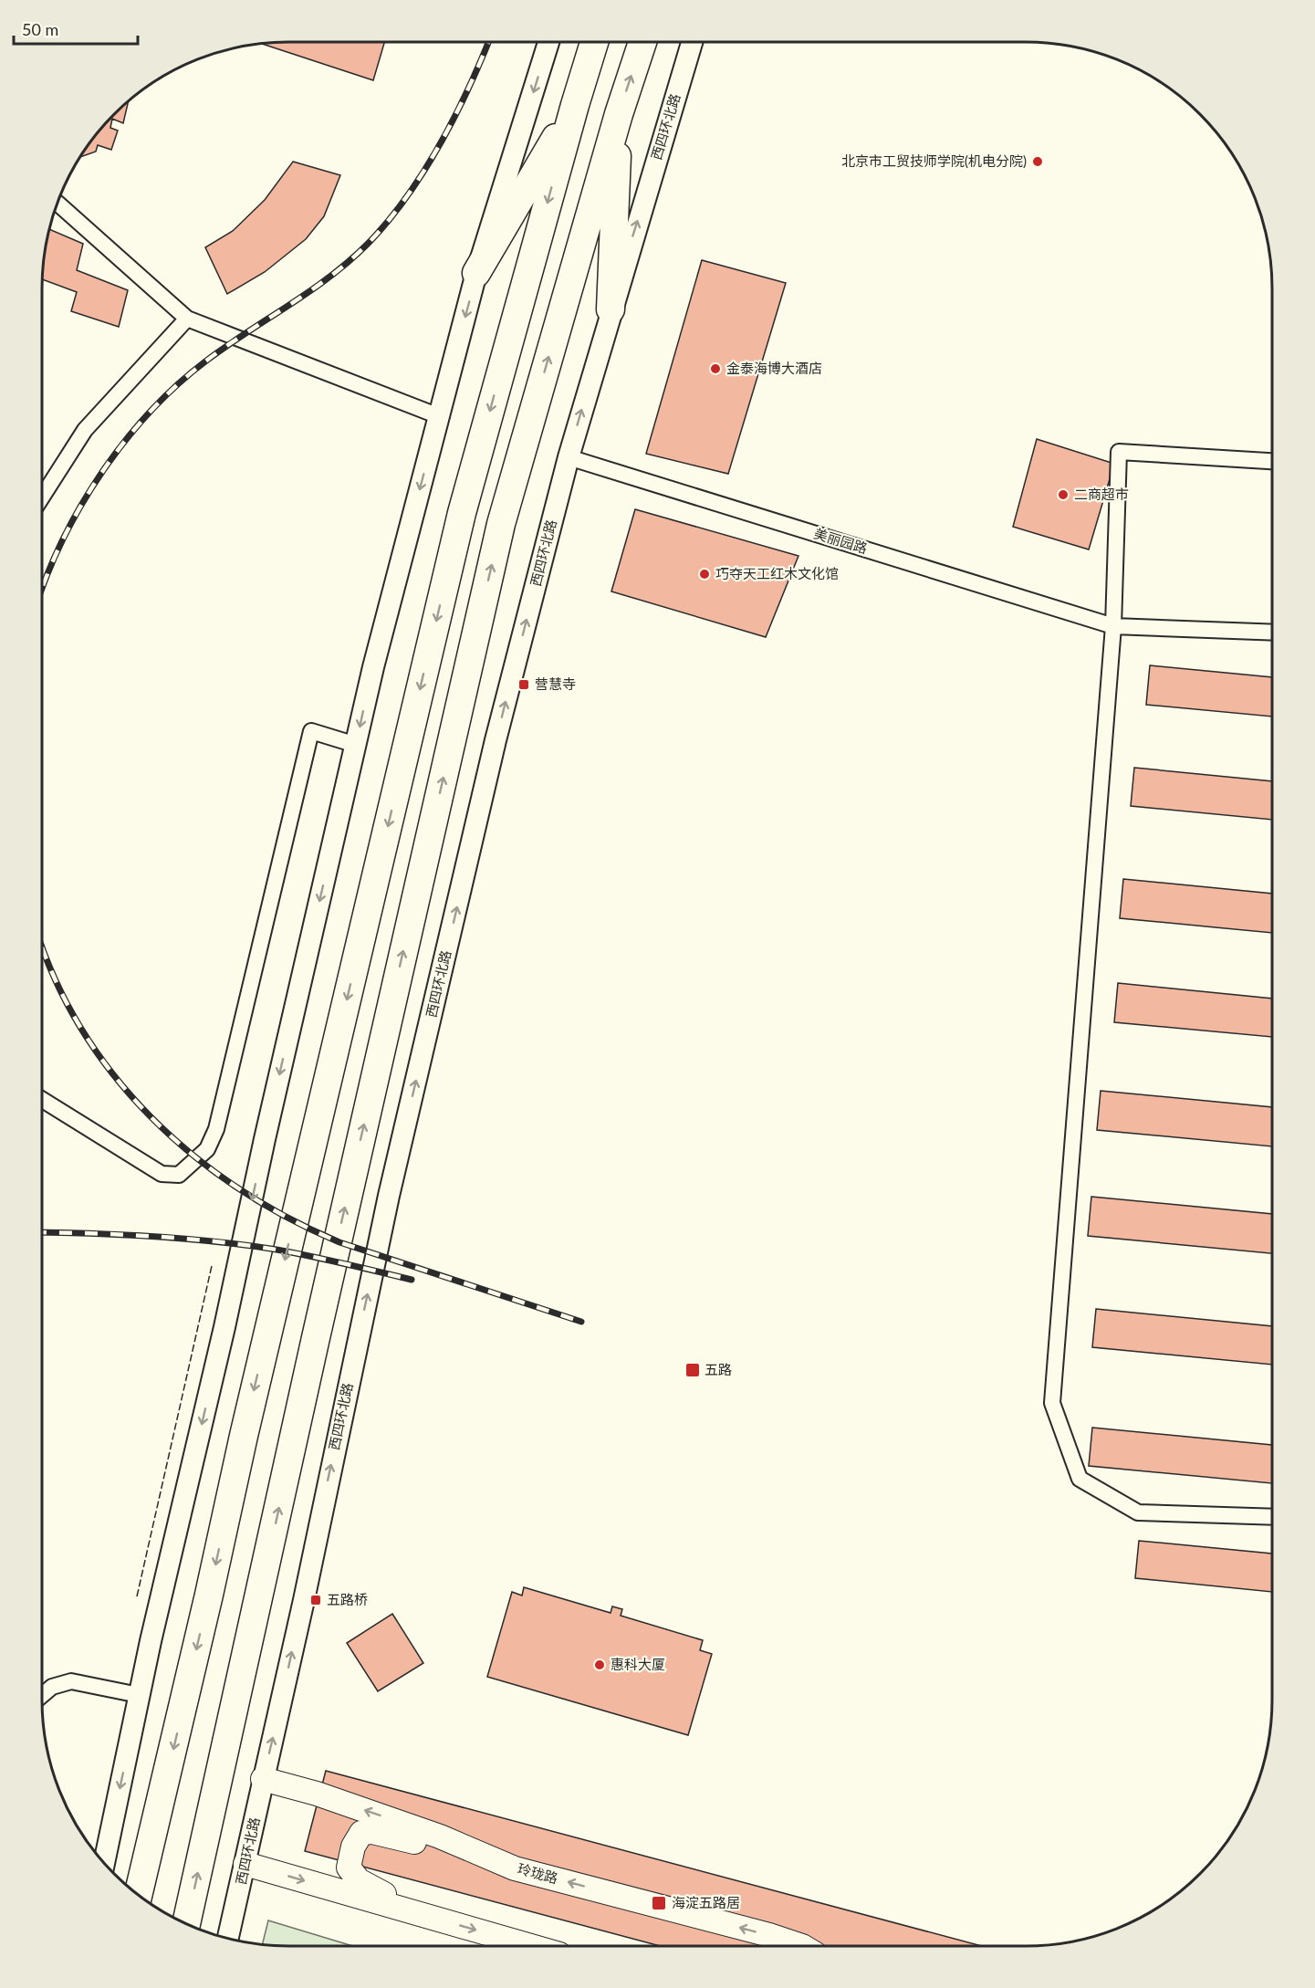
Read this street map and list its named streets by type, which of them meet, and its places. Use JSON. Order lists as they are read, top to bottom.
{
  "streets": {
    "main road": ["玲珑路"],
    "street": ["西四环北路", "美丽园路"]
  },
  "crossings": [
    ["西四环北路", "美丽园路"],
    ["西四环北路", "玲珑路"]
  ],
  "places": {
    "other": [
      "北京市工贸技师学院(机电分院)",
      "金泰海博大酒店",
      "二商超市",
      "巧夺天工红木文化馆",
      "惠科大厦"
    ],
    "transit": [
      "营慧寺",
      "五路",
      "五路桥",
      "海淀五路居"
    ]
  },
  "scale_bar": "50 m"
}
